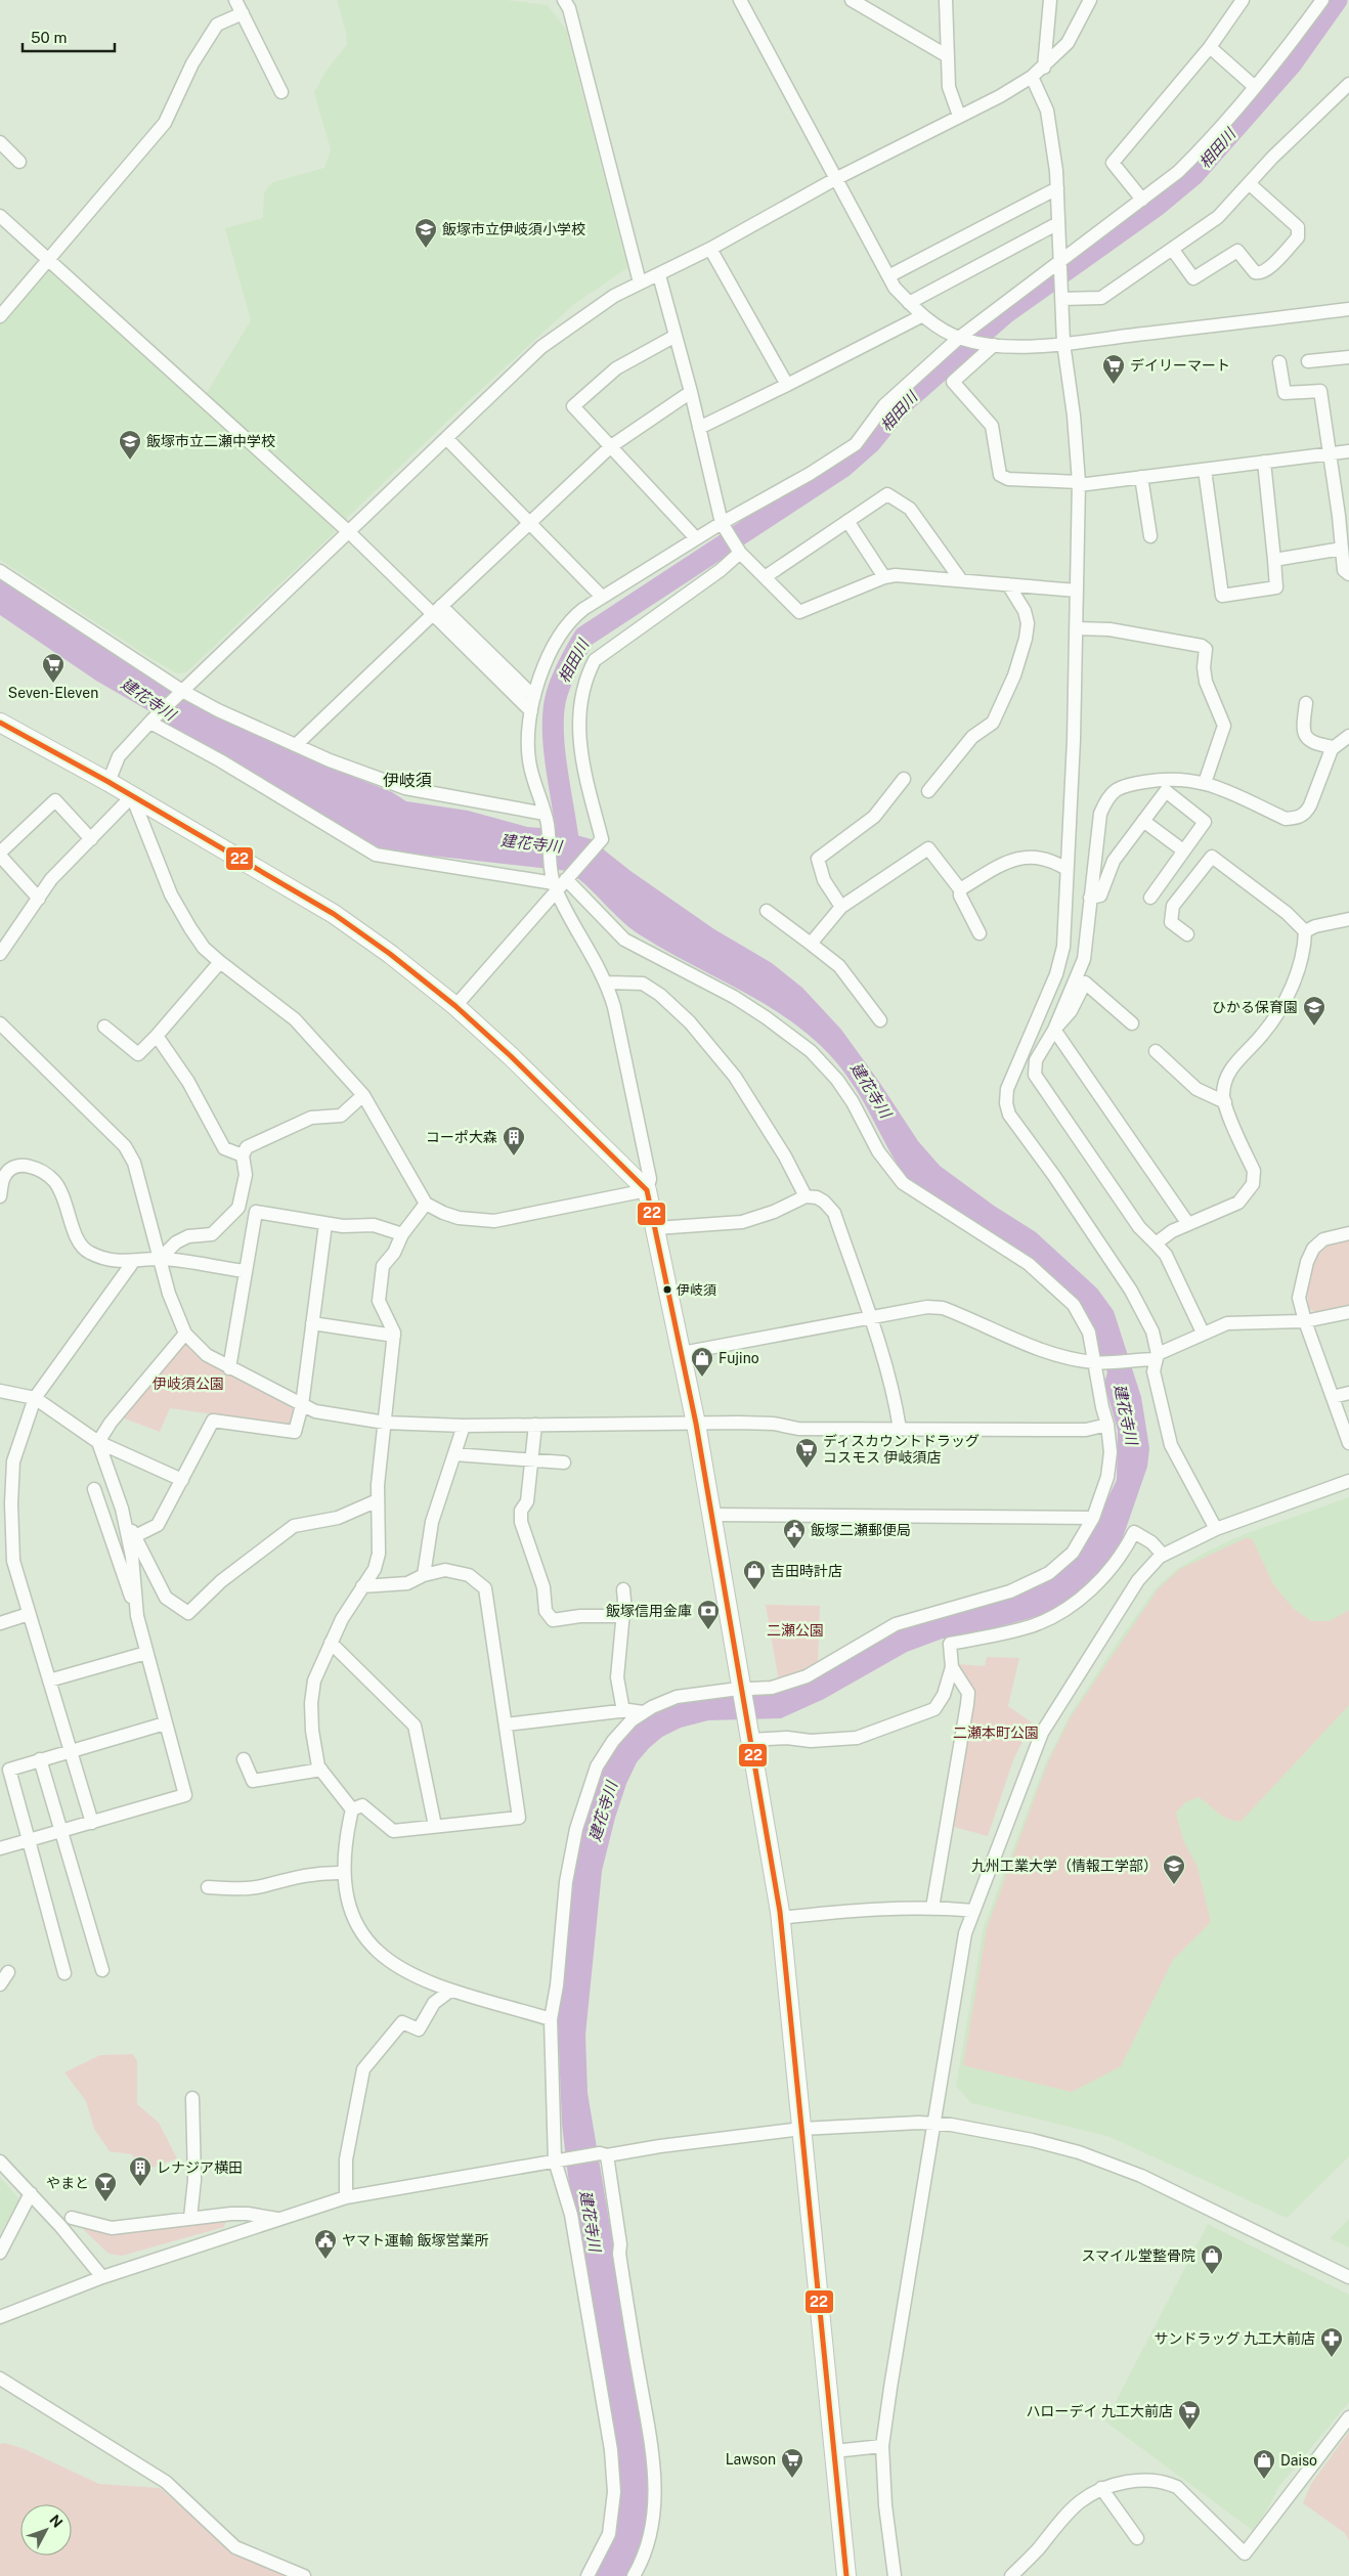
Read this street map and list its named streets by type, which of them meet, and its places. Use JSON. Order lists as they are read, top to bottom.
{
  "districts": ["伊岐須"],
  "water": ["相田川", "建花寺川"],
  "parks": ["伊岐須公園", "二瀬公園", "二瀬本町公園"],
  "places": {
    "school or university": [
      "飯塚市立伊岐須小学校",
      "飯塚市立二瀬中学校",
      "ひかる保育園",
      "九州工業大学（情報工学部）"
    ],
    "supermarket": [
      "デイリーマート",
      "Seven-Eleven",
      "ディスカウントドラッグ コスモス 伊岐須店",
      "ハローデイ 九工大前店",
      "Lawson"
    ],
    "building": ["コーポ大森", "レナジア横田"],
    "other": ["伊岐須"],
    "shop": [
      "Fujino",
      "吉田時計店",
      "スマイル堂整骨院",
      "Daiso"
    ],
    "public building": ["飯塚二瀬郵便局", "ヤマト運輸 飯塚営業所"],
    "bank": ["飯塚信用金庫"],
    "bar": ["やまと"],
    "pharmacy": ["サンドラッグ 九工大前店"]
  },
  "lines": ["transit line 22"],
  "scale_bar": "50 m",
  "north": "top right"
}
